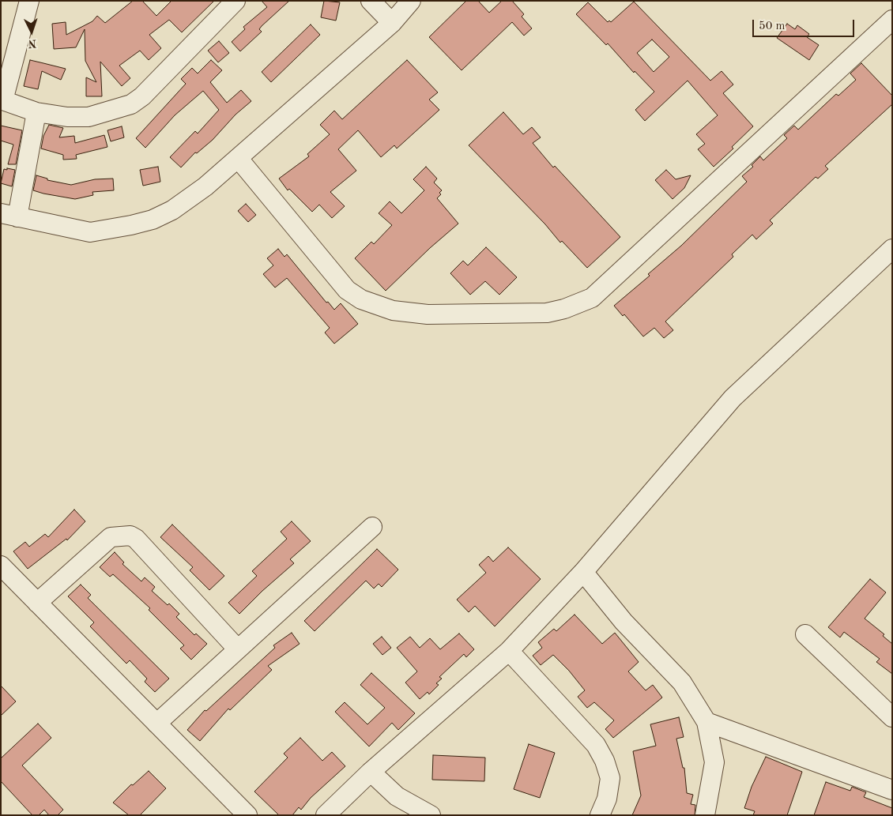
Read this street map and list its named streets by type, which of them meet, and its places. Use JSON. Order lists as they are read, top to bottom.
{
  "scale_bar": "50 m",
  "north": "bottom"
}
